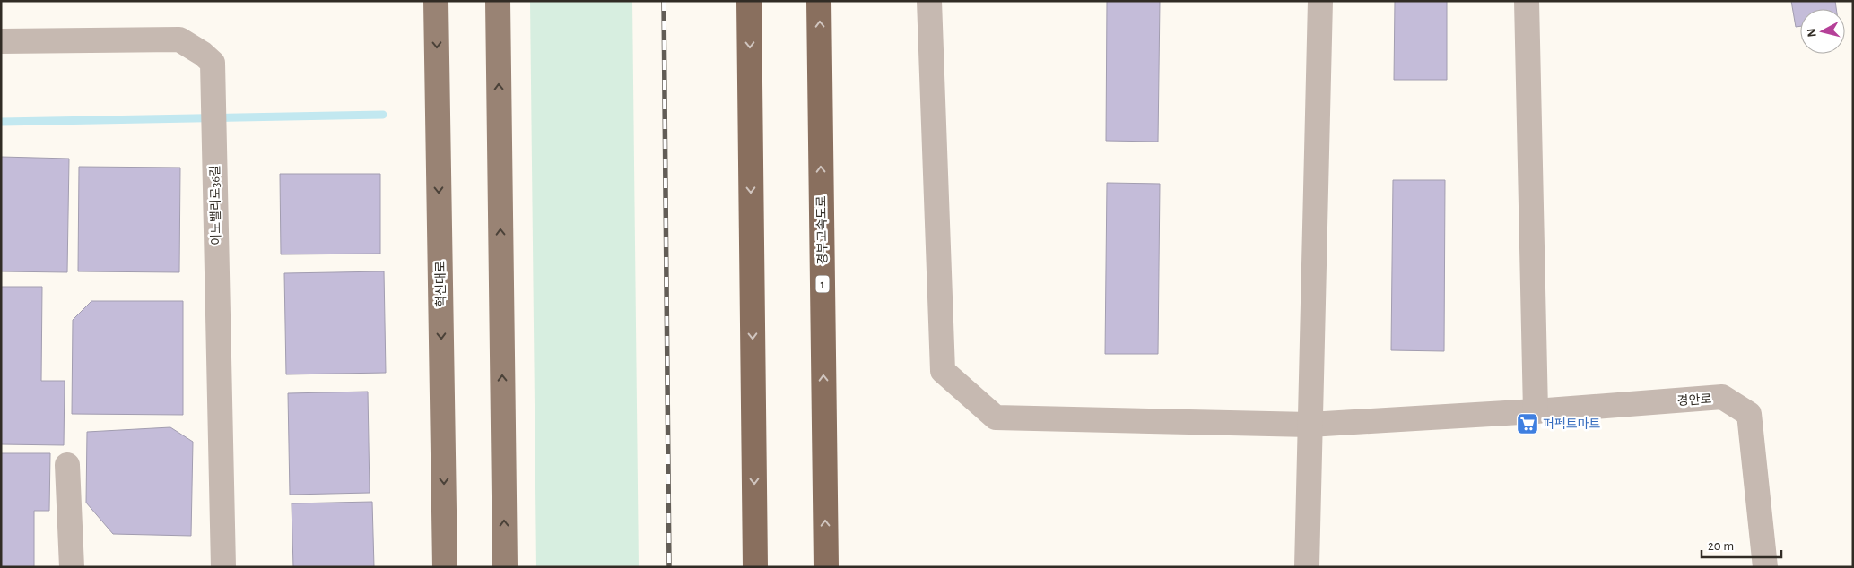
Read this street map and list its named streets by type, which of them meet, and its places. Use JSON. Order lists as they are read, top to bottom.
{
  "streets": {
    "highway": ["경부고속도로", "1"],
    "main road": ["혁신대로"],
    "street": ["이노밸리로36길", "경안로"]
  },
  "places": {
    "supermarket": ["퍼펙트마트"]
  },
  "scale_bar": "20 m",
  "north": "left"
}
